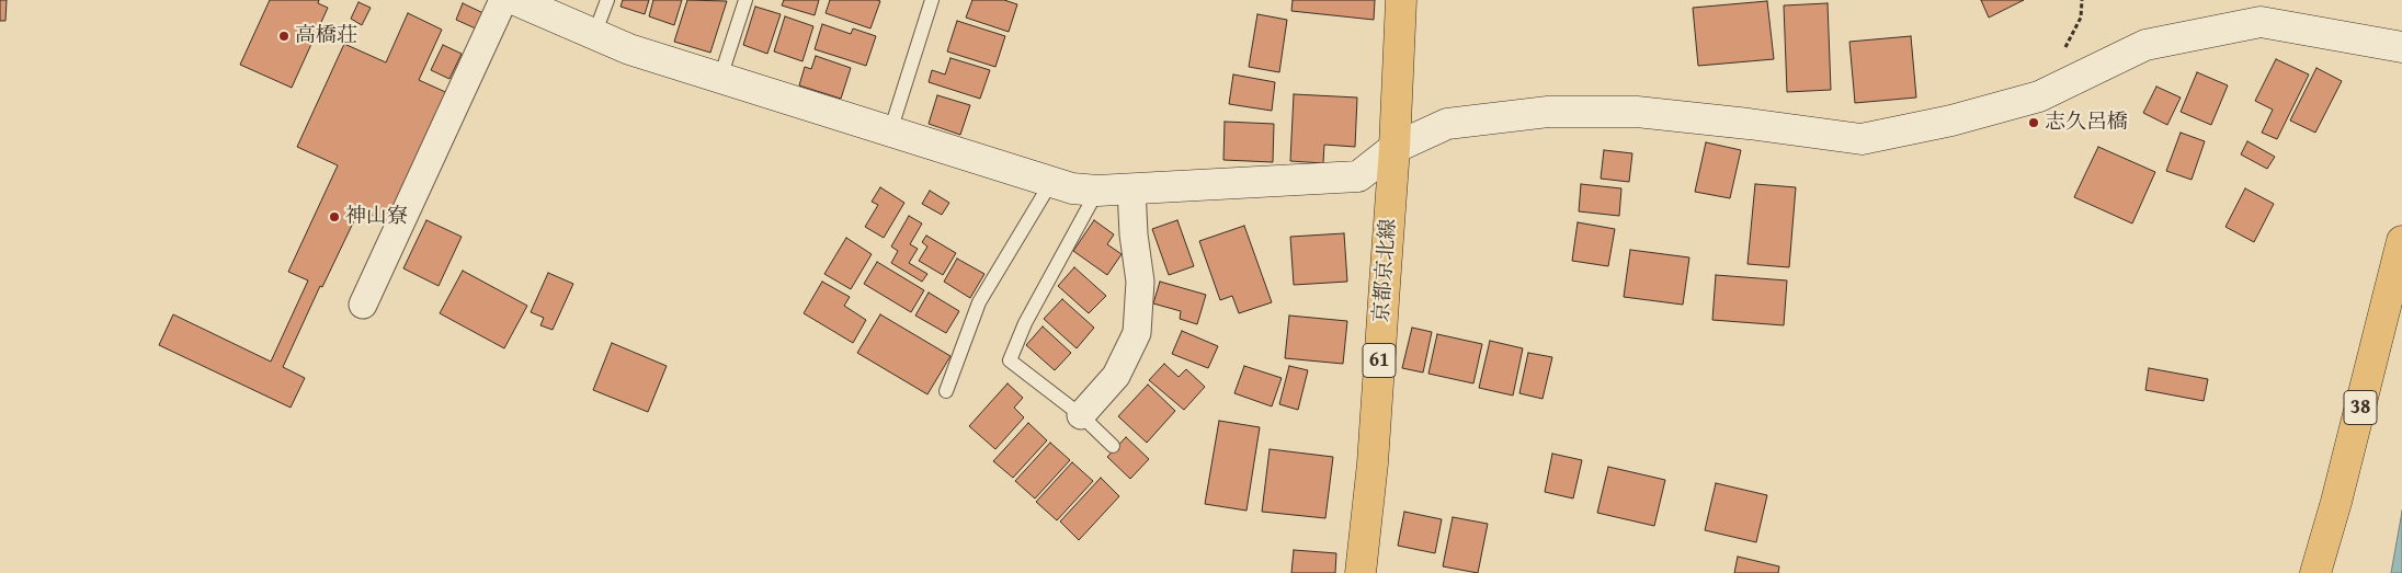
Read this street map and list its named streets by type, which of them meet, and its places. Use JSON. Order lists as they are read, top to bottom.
{
  "streets": {
    "main road": ["京都京北線", "61", "38"]
  },
  "places": ["高橋荘", "志久呂橋", "神山寮"]
}
